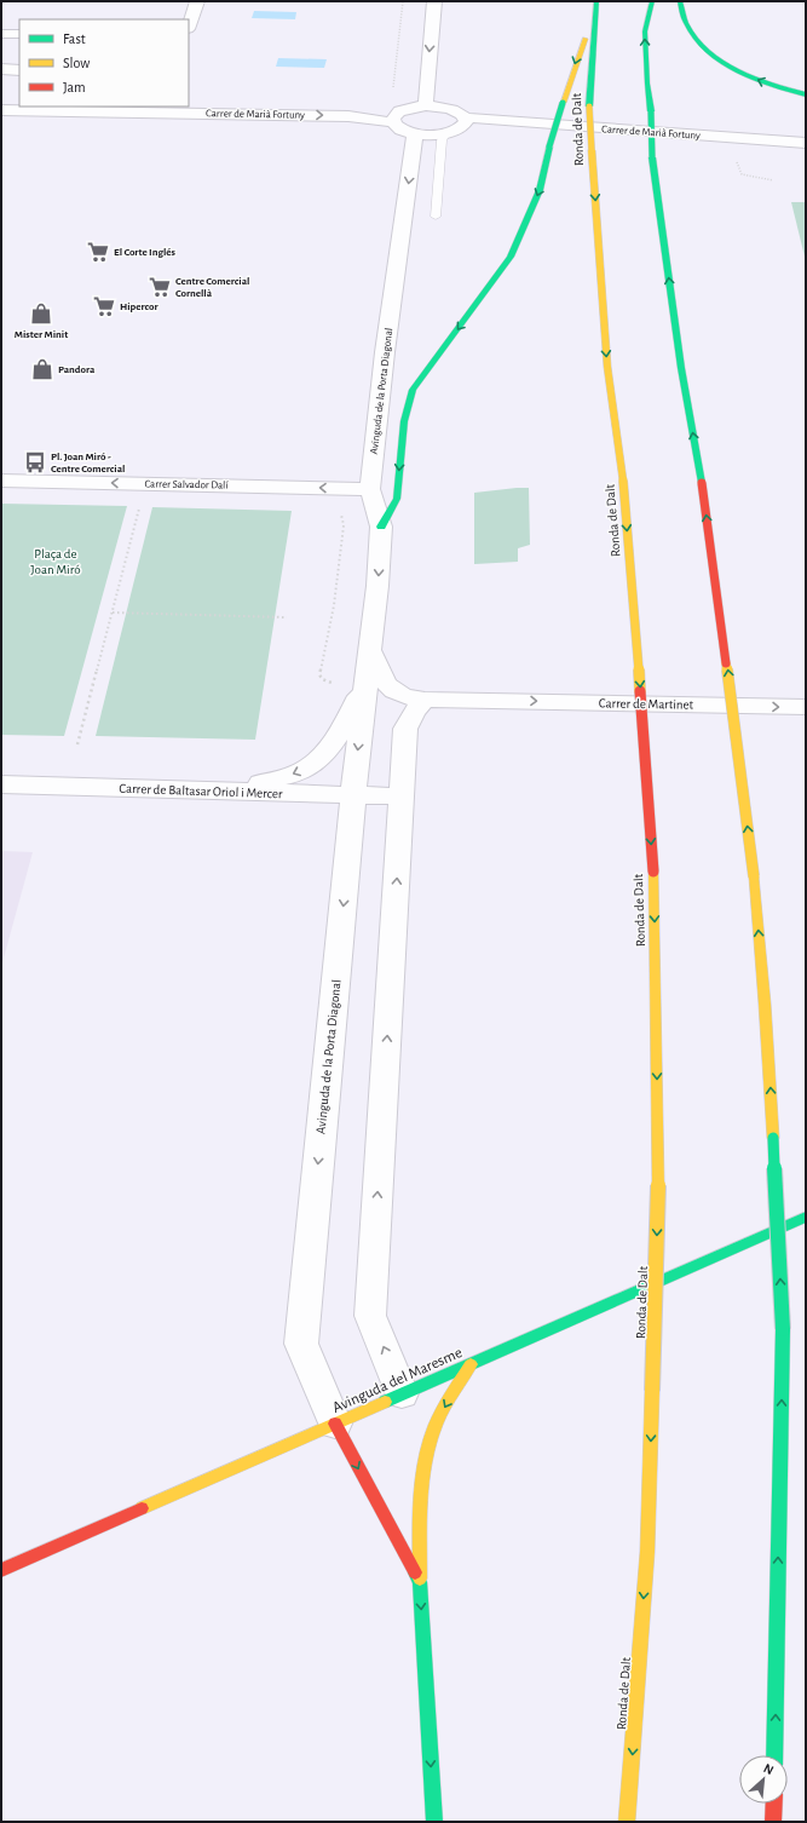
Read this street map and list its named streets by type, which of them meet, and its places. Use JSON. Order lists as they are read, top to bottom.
{
  "streets": {
    "main road": ["Ronda de Dalt", "Avinguda del Maresme"],
    "street": [
      "Carrer de Marià Fortuny",
      "Avinguda de la Porta Diagonal",
      "Carrer Salvador Dalí",
      "Carrer de Martinet",
      "Carrer de Baltasar Oriol i Mercer"
    ]
  },
  "crossings": [
    ["Avinguda de la Porta Diagonal", "Carrer Salvador Dalí"],
    ["Avinguda de la Porta Diagonal", "Carrer de Martinet"],
    ["Avinguda de la Porta Diagonal", "Carrer de Baltasar Oriol i Mercer"],
    ["Avinguda de la Porta Diagonal", "Avinguda del Maresme"]
  ],
  "one_way": ["Carrer Salvador Dalí", "Carrer de Martinet"],
  "parks": ["Plaça de Joan Miró"],
  "places": {
    "supermarket": ["El Corte Inglés", "Centre Comercial Cornellà", "Hipercor"],
    "shop": ["Mister Minit", "Pandora"],
    "bus stop": ["Pl. Joan Miró - Centre Comercial"]
  },
  "legend": ["Fast", "Slow", "Jam"],
  "north": "top right"
}
